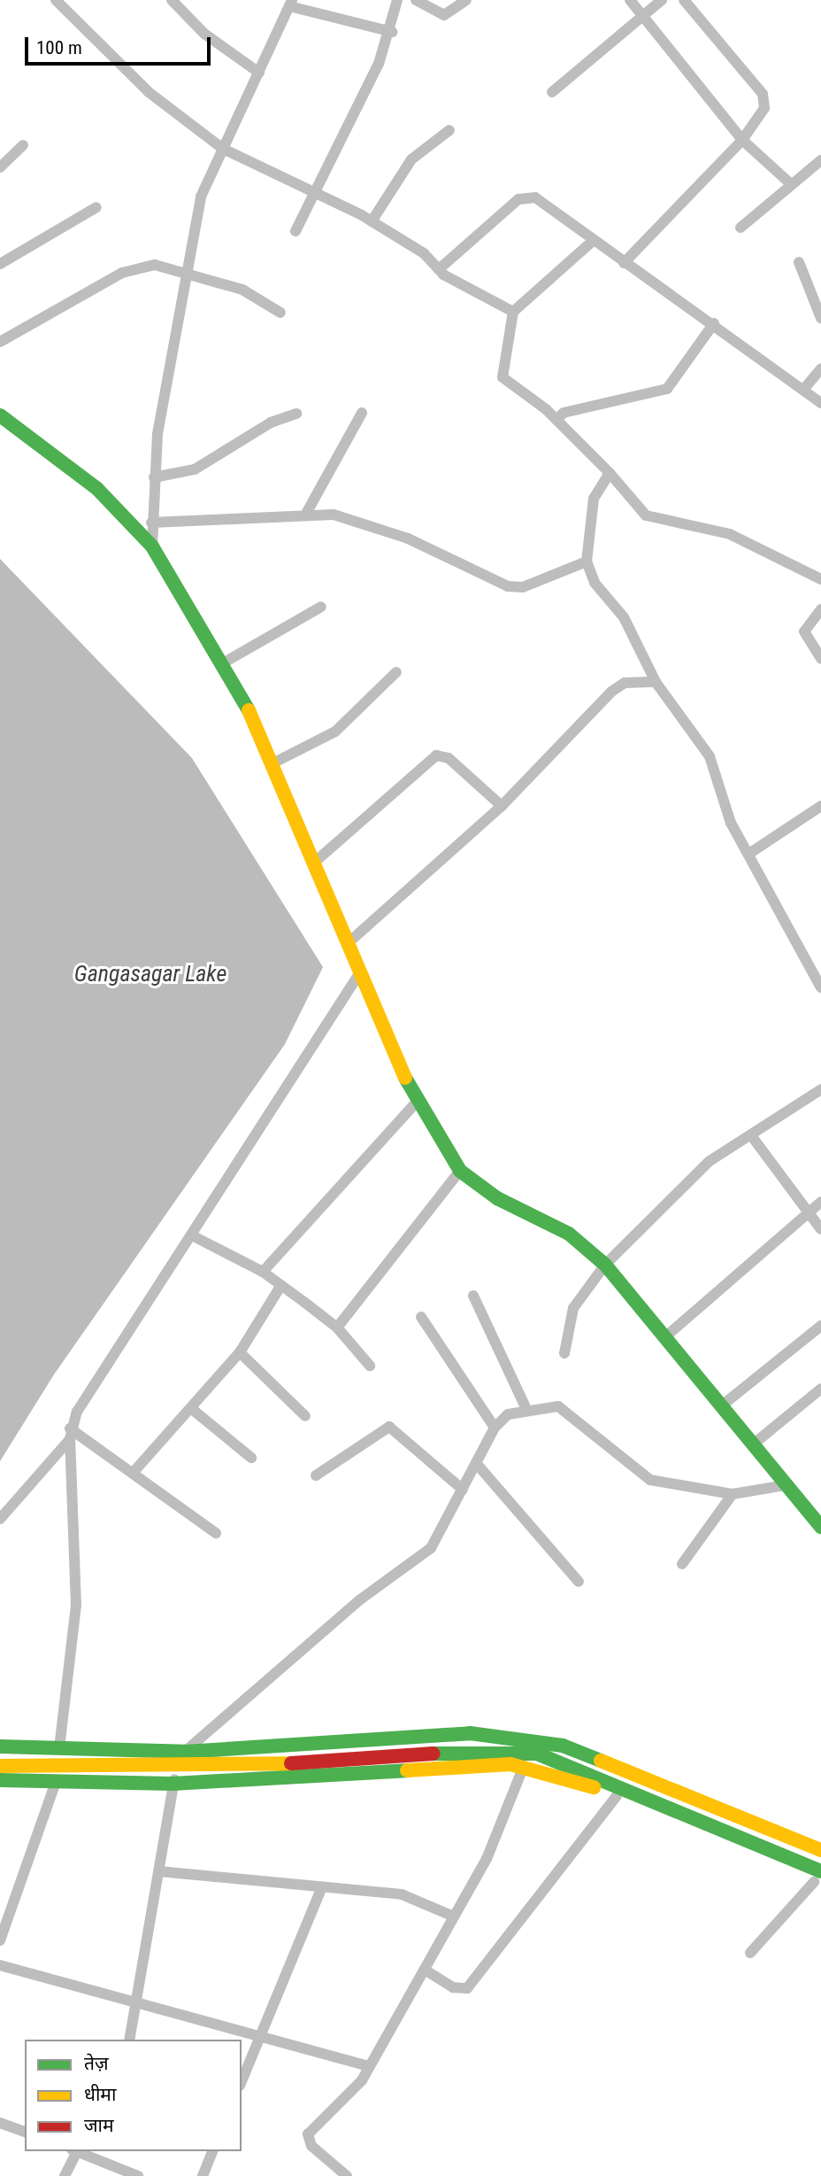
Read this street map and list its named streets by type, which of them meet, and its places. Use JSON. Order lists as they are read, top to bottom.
{
  "water": ["Gangasagar Lake"],
  "legend": ["तेज़", "धीमा", "जाम"],
  "scale_bar": "100 m"
}
